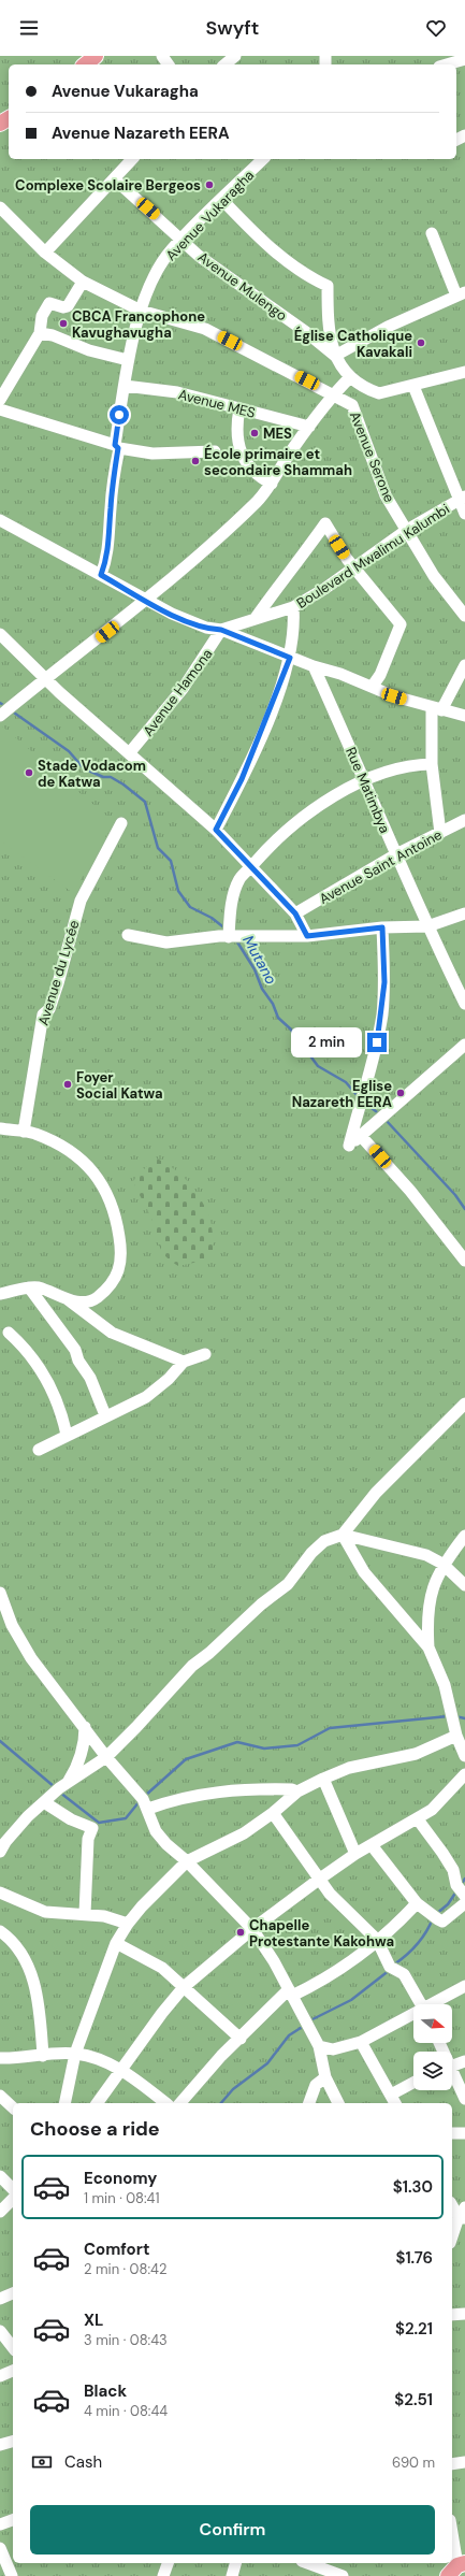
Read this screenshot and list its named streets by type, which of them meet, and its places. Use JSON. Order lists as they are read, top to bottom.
{
  "streets": {
    "street": [
      "Avenue Vukaragha",
      "Avenue Mulengo",
      "Avenue MES",
      "Avenue Serone",
      "Boulevard Mwalimu Kalumbi",
      "Avenue Hamona",
      "Rue Matimbya",
      "Avenue Saint Antoine",
      "Avenue du Lycée"
    ]
  },
  "crossings": [
    ["Avenue Vukaragha", "Avenue Mulengo"],
    ["Avenue Vukaragha", "Avenue MES"],
    ["Avenue Vukaragha", "Avenue Serone"],
    ["Avenue Serone", "Boulevard Mwalimu Kalumbi"],
    ["Boulevard Mwalimu Kalumbi", "Avenue Hamona"],
    ["Rue Matimbya", "Avenue Saint Antoine"]
  ],
  "water": ["Mutano"],
  "places": [
    "Complexe Scolaire Bergeos",
    "CBCA Francophone Kavughavugha",
    "Église Catholique Kavakali",
    "MES",
    "École primaire et secondaire Shammah",
    "Stade Vodacom de Katwa",
    "Foyer Social Katwa",
    "Eglise Nazareth EERA",
    "Chapelle Protestante Kakohwa"
  ],
  "north": "right",
  "page": {
    "header": "Swyft",
    "banner": ["Avenue Vukaragha", "Avenue Nazareth EERA"],
    "bubble": "2 min",
    "heading": "Choose a ride",
    "list": [
      {
        "name": "Economy",
        "note": "1 min · 08:41",
        "value": "$1.30"
      },
      {
        "name": "Comfort",
        "note": "2 min · 08:42",
        "value": "$1.76"
      },
      {
        "name": "XL",
        "note": "3 min · 08:43",
        "value": "$2.21"
      },
      {
        "name": "Black",
        "note": "4 min · 08:44",
        "value": "$2.51"
      }
    ],
    "pay": ["Cash", "690 m"],
    "buttons": "Confirm"
  }
}
